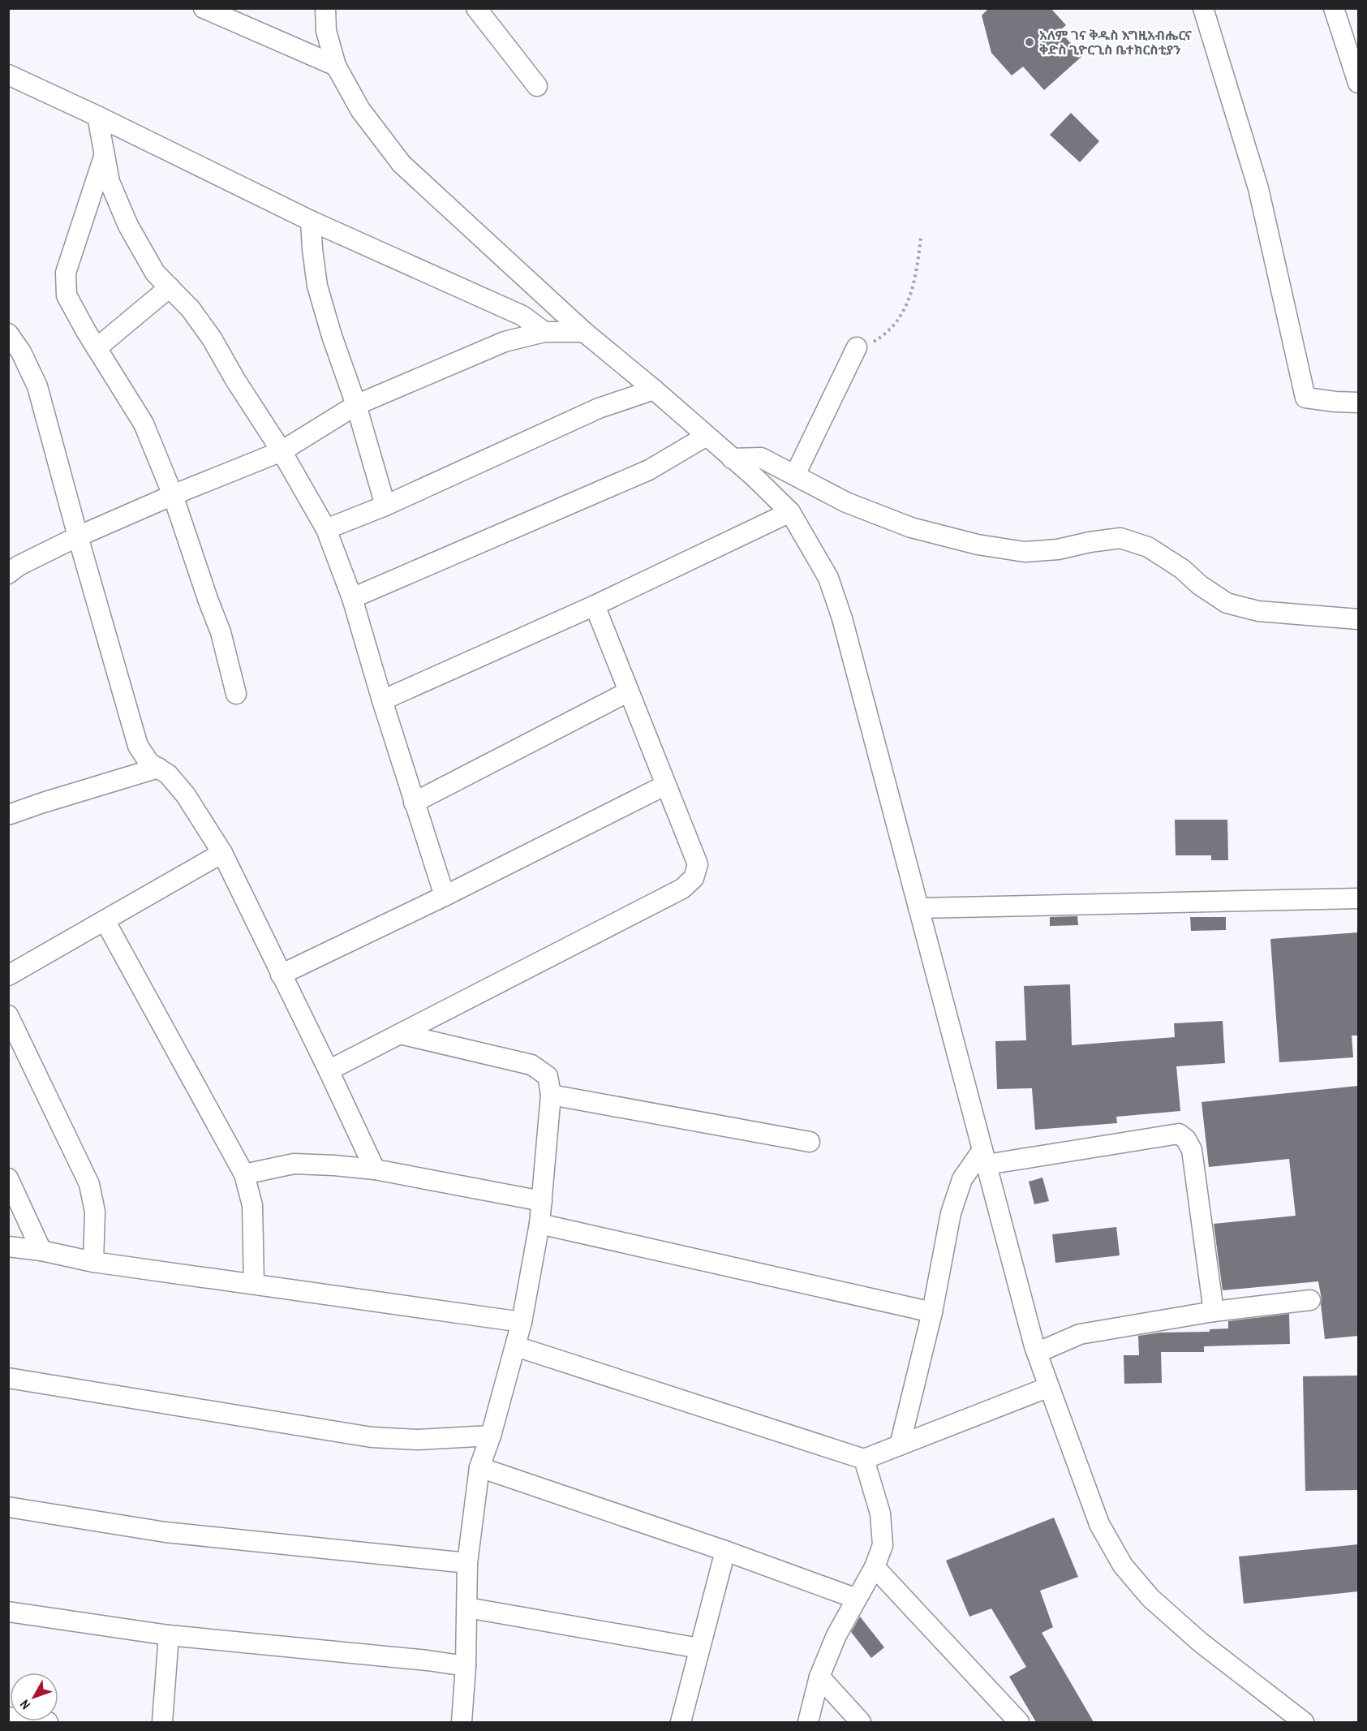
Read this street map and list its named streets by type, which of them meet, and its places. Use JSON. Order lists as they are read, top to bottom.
{
  "places": ["አለም ገና ቅዱስ እግዚአብሔርና ቅድስ ጊዮርጊስ ቤተክርስቲያን"],
  "north": "bottom left"
}
